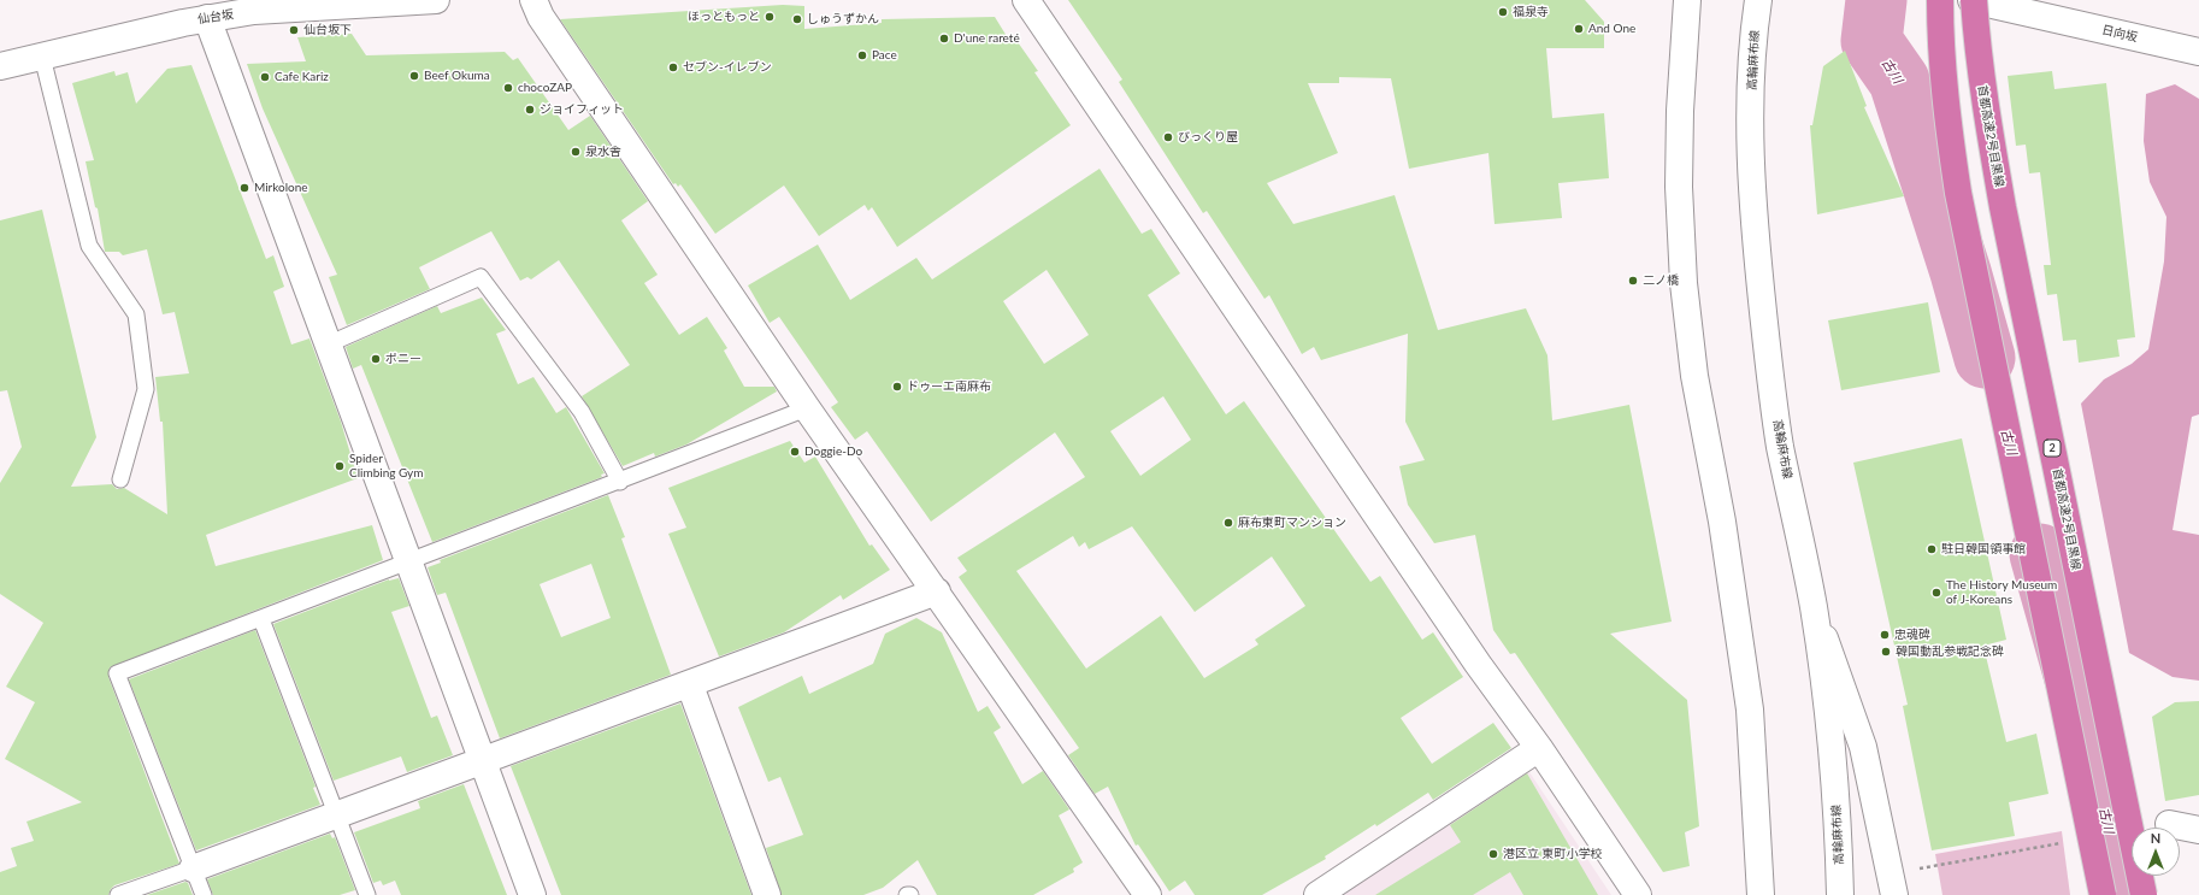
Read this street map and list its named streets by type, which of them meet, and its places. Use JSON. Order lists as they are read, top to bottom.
{
  "streets": {
    "highway": ["首都高速2号目黒線", "2"],
    "street": ["仙台坂", "日向坂", "高輪麻布線"]
  },
  "crossings": [
    ["日向坂", "首都高速2号目黒線"]
  ],
  "water": ["古川"],
  "places": [
    "福泉寺",
    "ほっともっと",
    "しゅうずかん",
    "And One",
    "仙台坂下",
    "D'une rareté",
    "Pace",
    "セブン-イレブン",
    "Beef Okuma",
    "Cafe Kariz",
    "chocoZAP",
    "ジョイフィット",
    "びっくり屋",
    "泉水舎",
    "Mirkolone",
    "二ノ橋",
    "ポニー",
    "ドゥーエ南麻布",
    "Doggie-Do",
    "Spider Climbing Gym",
    "麻布東町マンション",
    "駐日韓国領事館",
    "The History Museum of J-Koreans",
    "忠魂碑",
    "韓国動乱参戦記念碑",
    "港区立 東町小学校"
  ],
  "north": "top"
}
